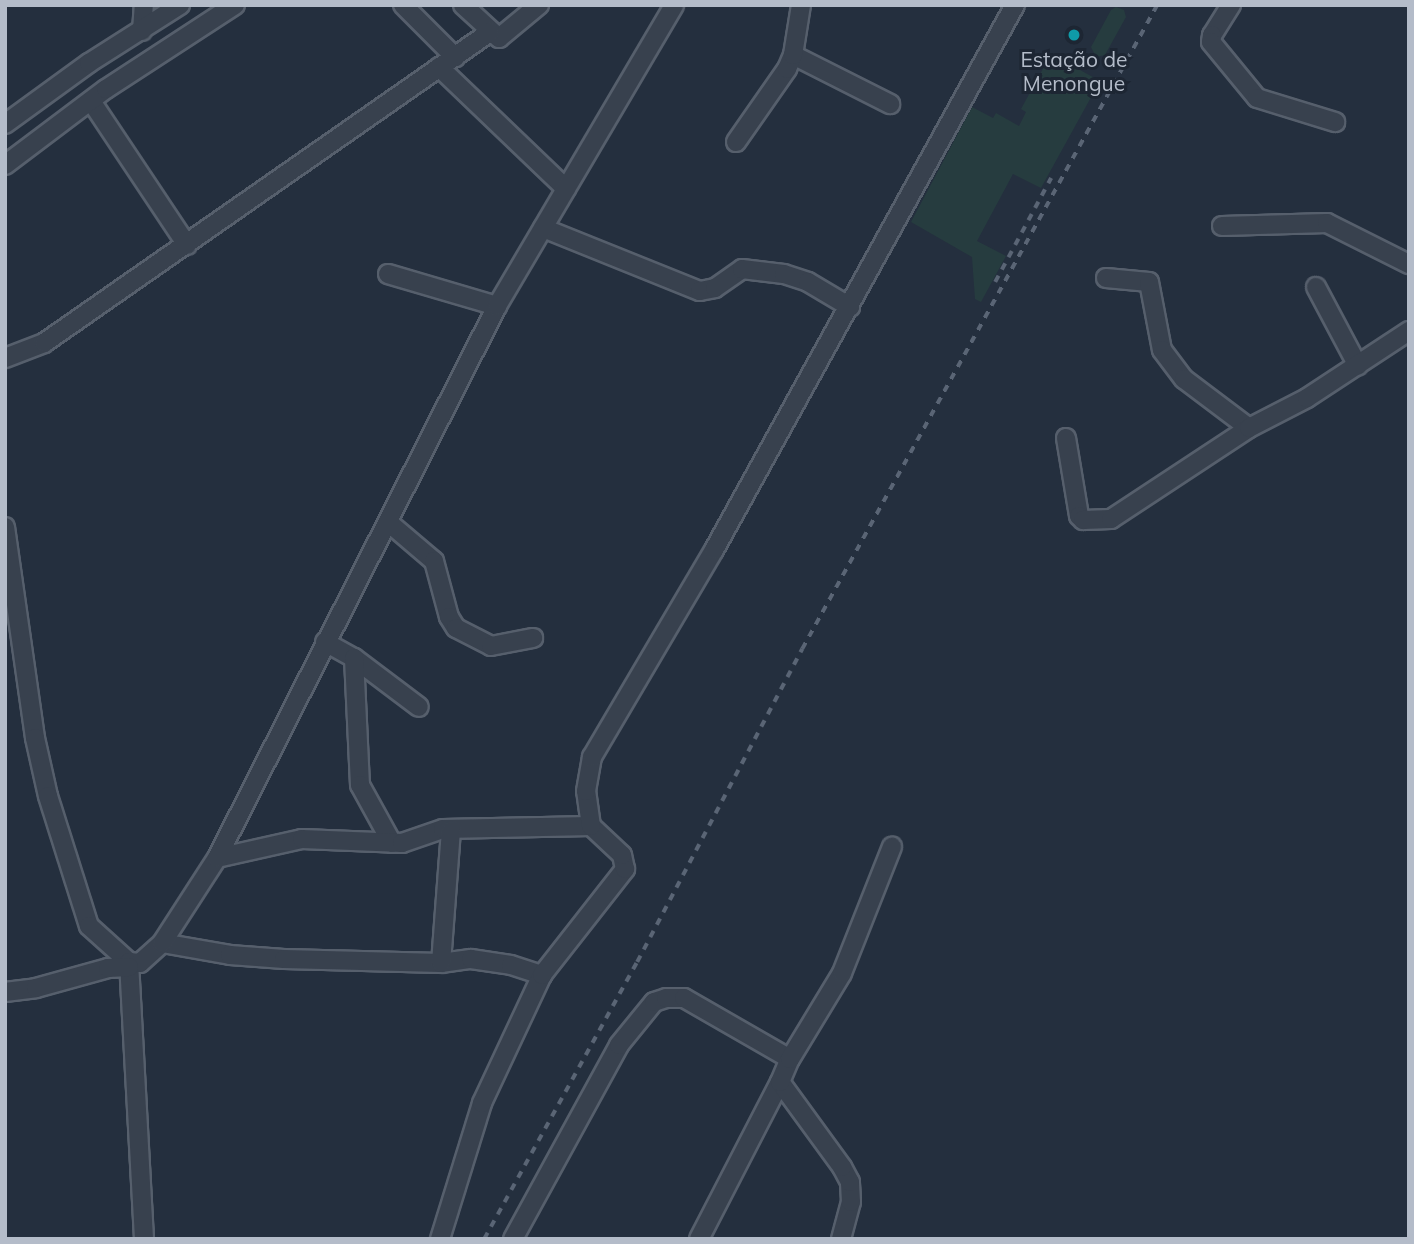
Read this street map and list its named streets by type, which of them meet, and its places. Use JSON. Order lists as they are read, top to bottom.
{
  "places": ["Estação de Menongue"]
}
